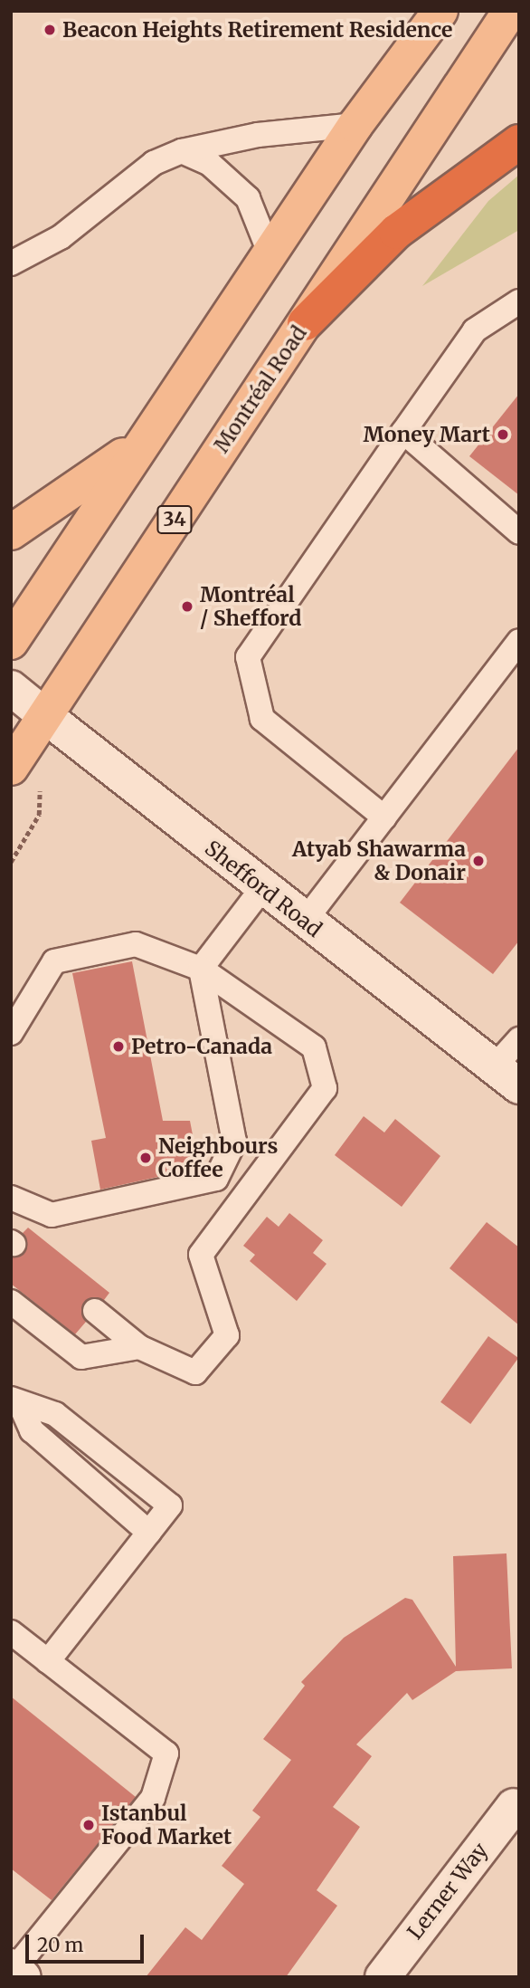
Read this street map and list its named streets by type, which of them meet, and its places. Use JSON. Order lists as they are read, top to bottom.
{
  "streets": {
    "main road": ["Montréal Road", "34"],
    "street": ["Shefford Road", "Lerner Way"]
  },
  "crossings": [
    ["Montréal Road", "Shefford Road"]
  ],
  "places": [
    "Beacon Heights Retirement Residence",
    "Money Mart",
    "Montréal / Shefford",
    "Atyab Shawarma & Donair",
    "Petro-Canada",
    "Neighbours Coffee",
    "Istanbul Food Market"
  ],
  "scale_bar": "20 m"
}
